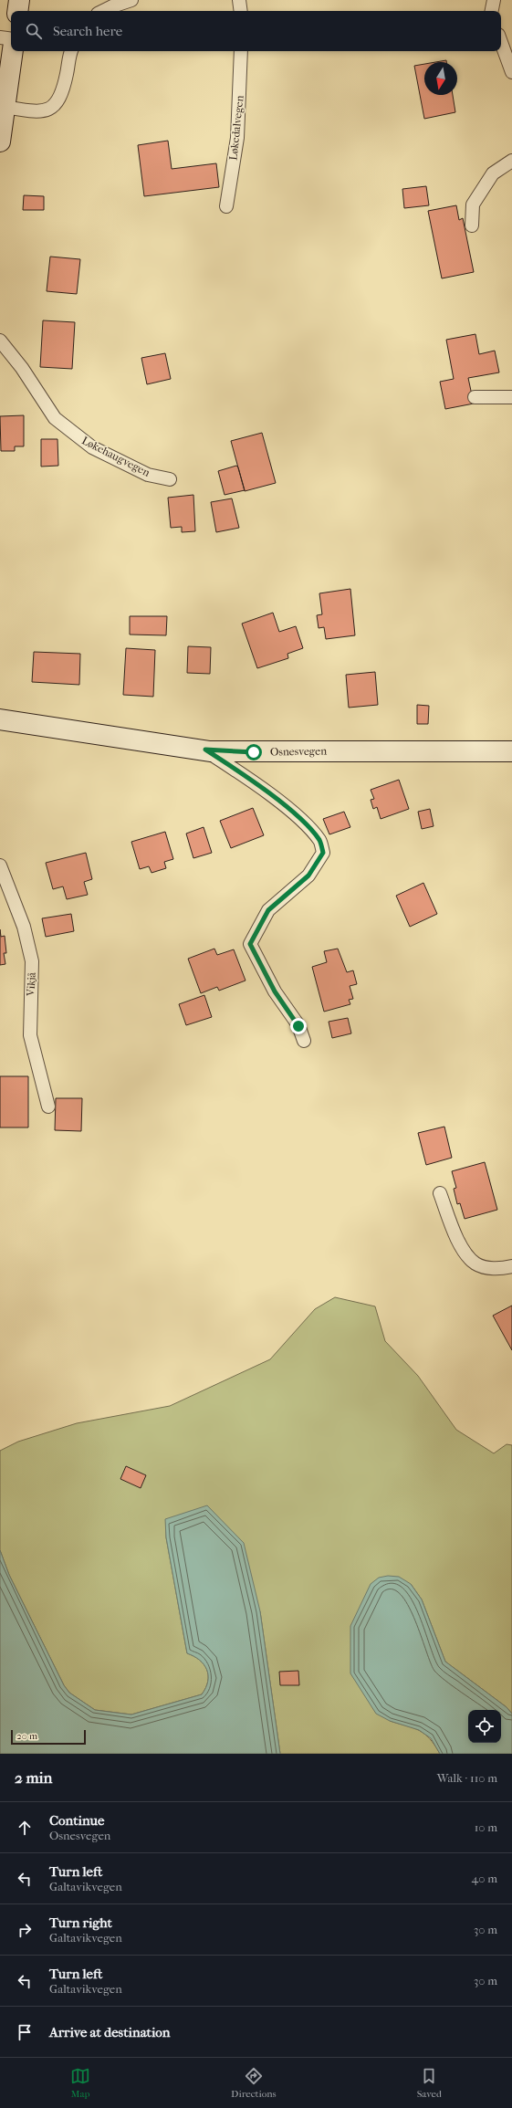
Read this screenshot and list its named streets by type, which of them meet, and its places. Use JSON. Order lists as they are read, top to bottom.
{
  "streets": {
    "street": ["Osnesvegen"],
    "lane": ["Løkedalvegen", "Løkehaugvegen", "Vikjå"]
  },
  "scale_bar": "20 m",
  "north": "bottom",
  "page": {
    "search": "Search here",
    "scale": "20 m",
    "heading": ["2 min", "Walk · 110 m"],
    "list": [
      ["Continue", "Osnesvegen", "10 m"],
      ["Turn left", "Galtavikvegen", "40 m"],
      ["Turn right", "Galtavikvegen", "30 m"],
      ["Turn left", "Galtavikvegen", "30 m"],
      "Arrive at destination"
    ],
    "nav": ["Map", "Directions", "Saved"]
  }
}
